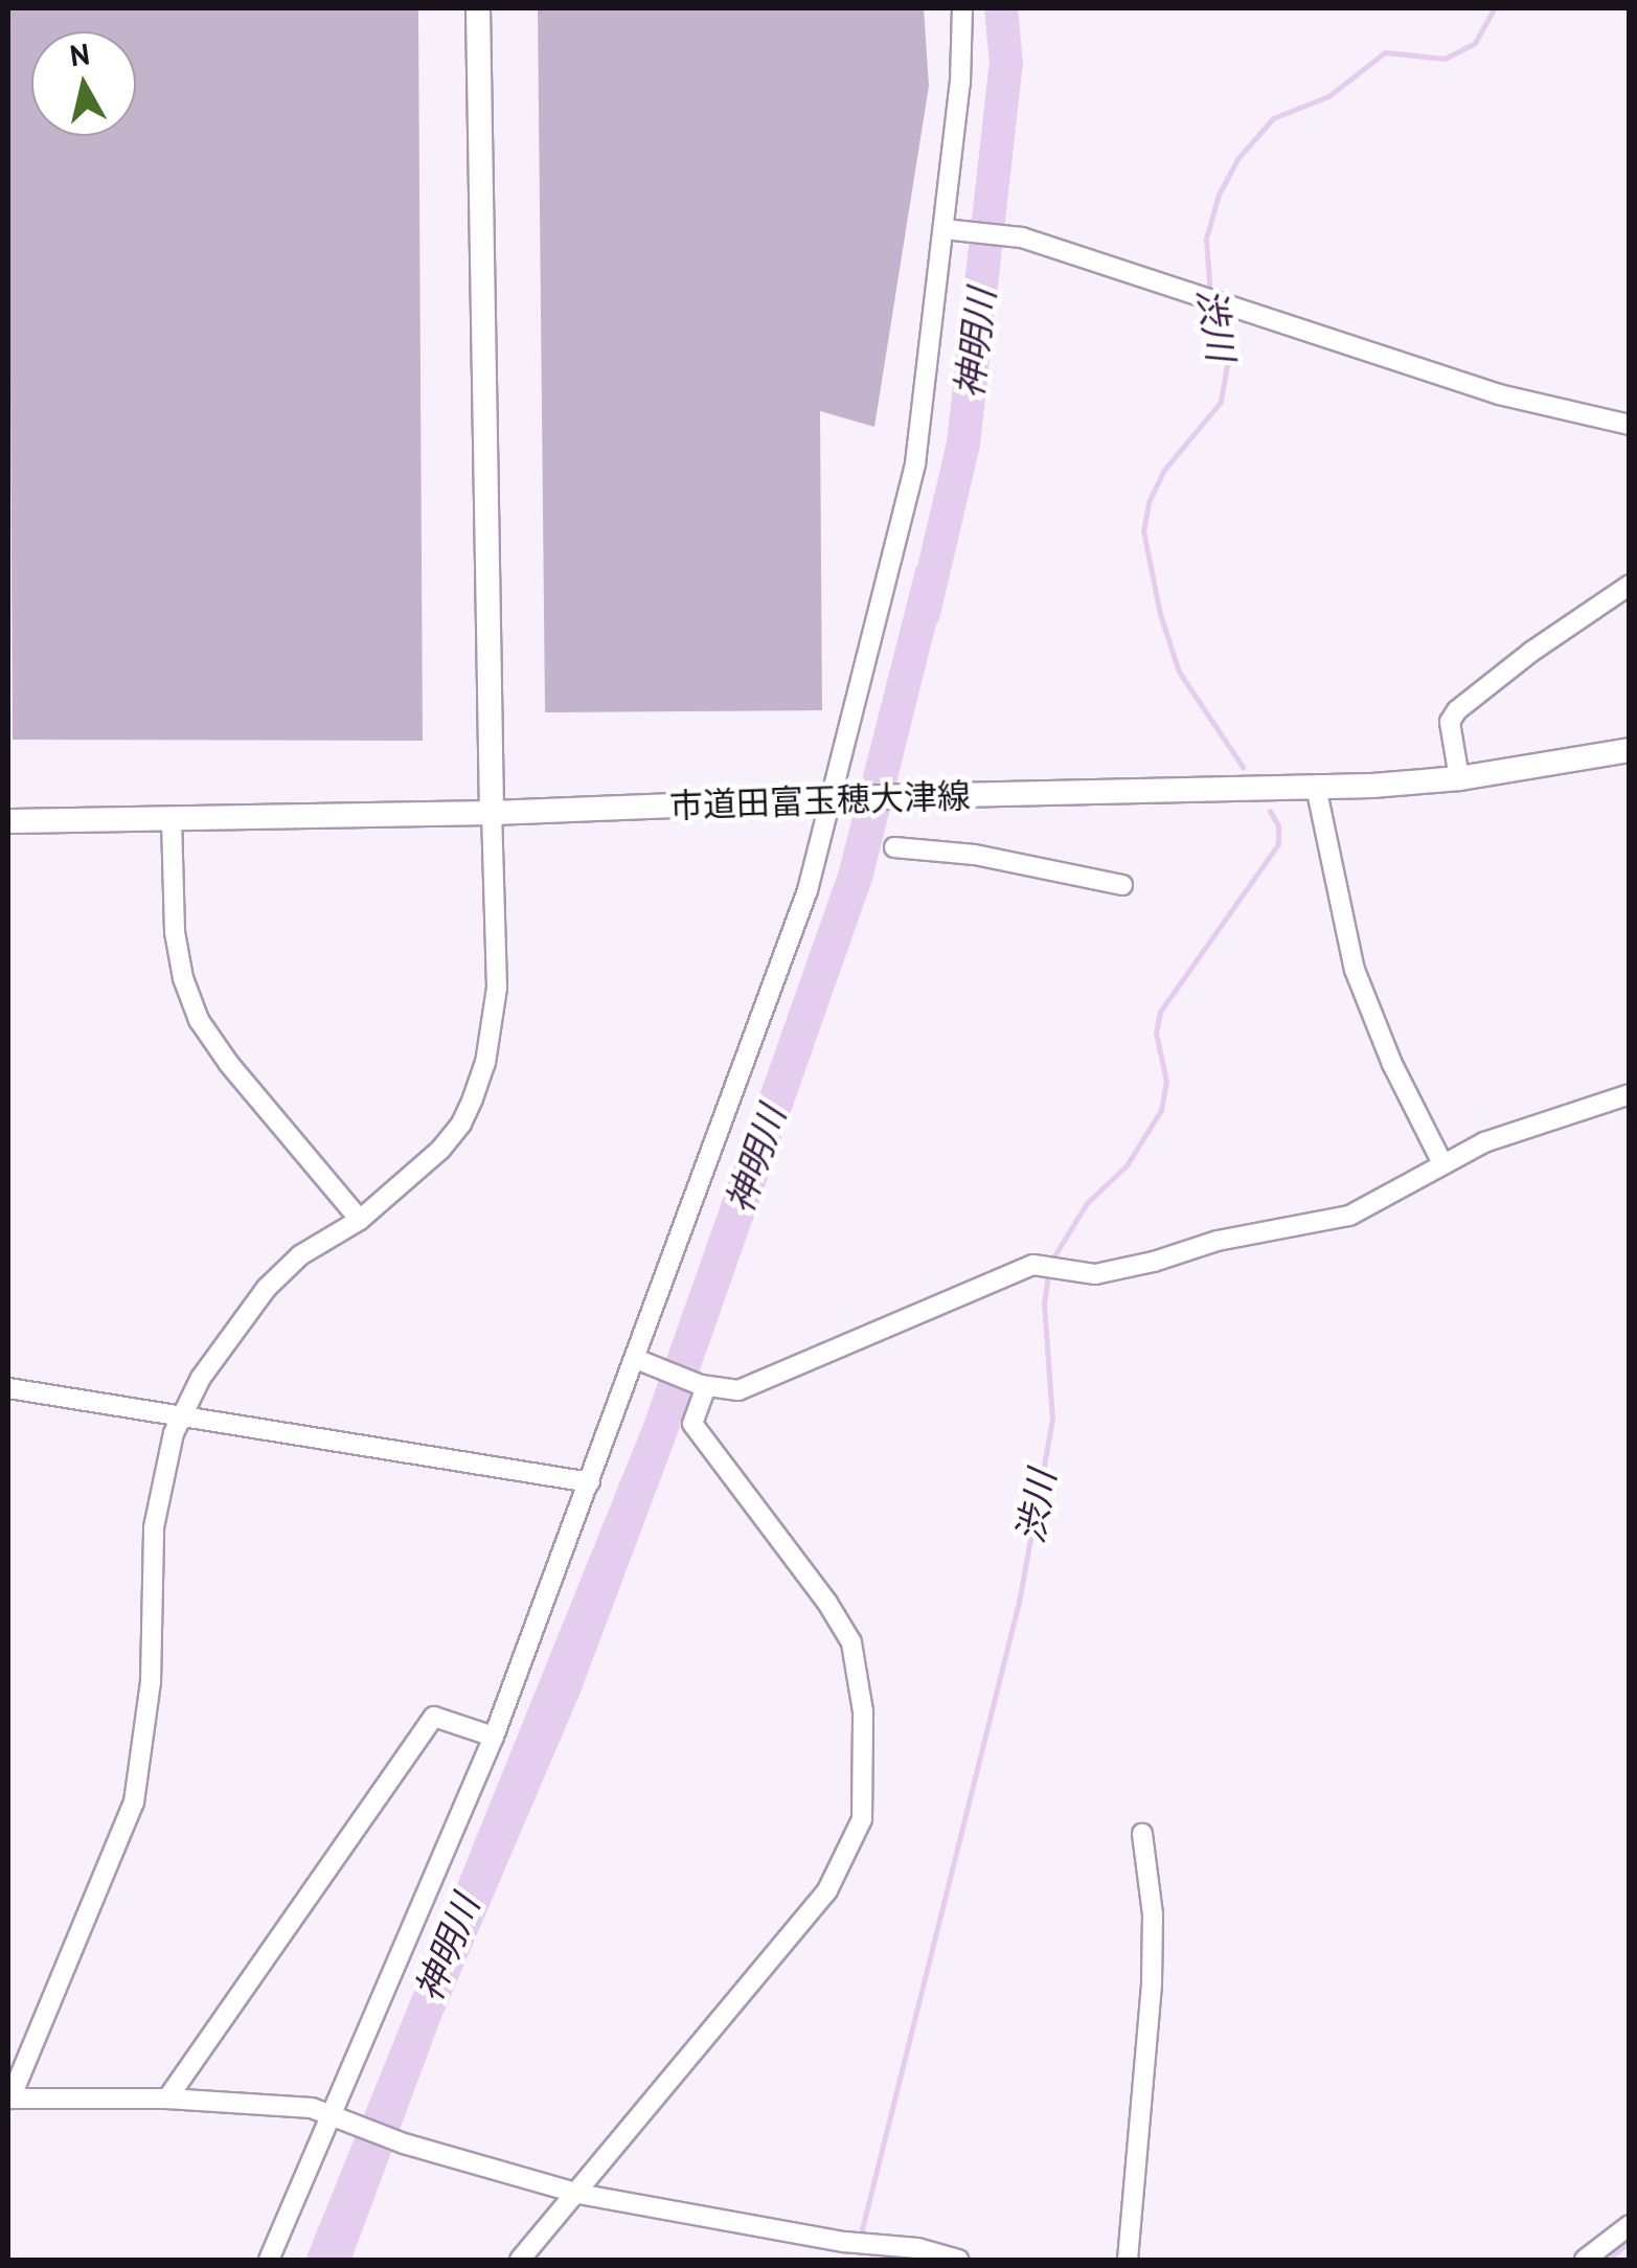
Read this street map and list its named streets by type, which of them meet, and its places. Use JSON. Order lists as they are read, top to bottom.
{
  "streets": {
    "street": ["市道田富玉穂大津線"]
  },
  "water": ["渋川", "神明川"],
  "north": "top"
}
